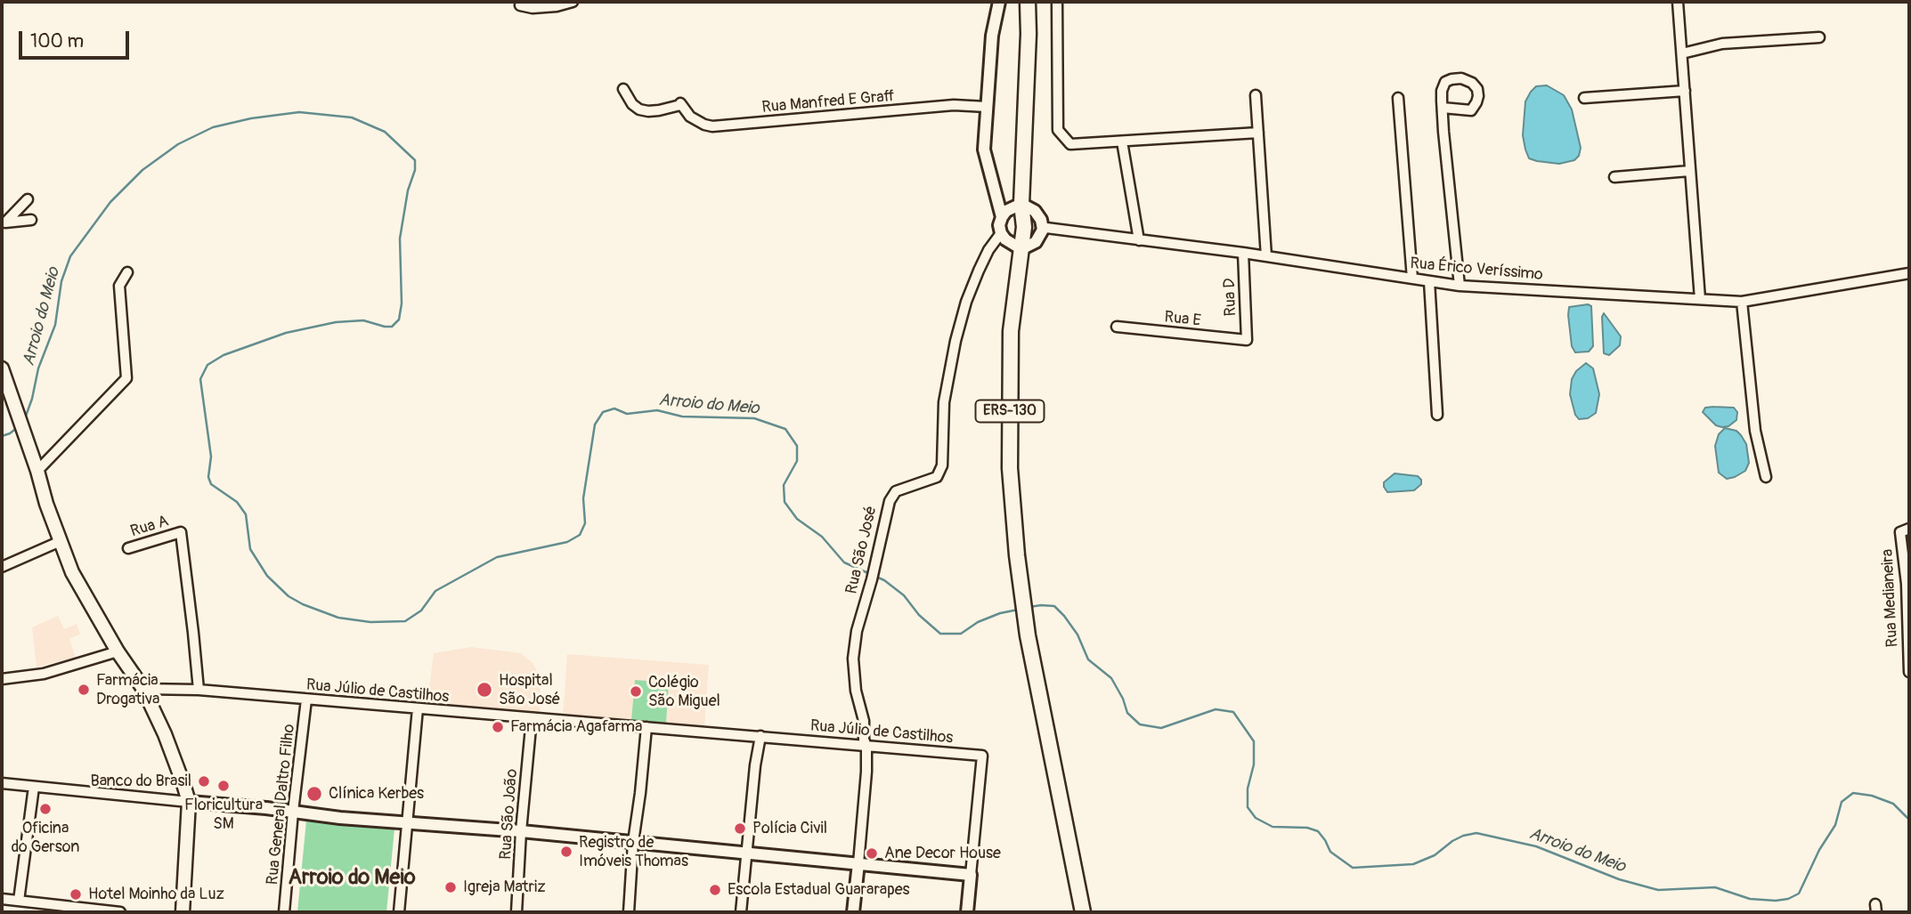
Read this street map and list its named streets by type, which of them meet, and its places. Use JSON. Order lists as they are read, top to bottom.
{
  "streets": {
    "main road": ["ERS-130"],
    "street": [
      "Rua Manfred E Graff",
      "Rua Érico Veríssimo",
      "Rua D",
      "Rua E",
      "Rua A",
      "Rua São José",
      "Rua Medianeira",
      "Rua Júlio de Castilhos",
      "Rua General Daltro Filho",
      "Rua São João"
    ]
  },
  "crossings": [
    ["Rua Érico Veríssimo", "Rua D"],
    ["Rua D", "Rua E"],
    ["Rua A", "Rua Júlio de Castilhos"],
    ["Rua São José", "Rua Júlio de Castilhos"],
    ["Rua Júlio de Castilhos", "Rua General Daltro Filho"],
    ["Rua Júlio de Castilhos", "Rua São João"]
  ],
  "districts": ["Arroio do Meio"],
  "water": ["Arroio do Meio"],
  "places": [
    "Farmácia Drogativa",
    "Hospital São José",
    "Colégio São Miguel",
    "Farmácia Agafarma",
    "Banco do Brasil",
    "Floricultura SM",
    "Clínica Kerbes",
    "Oficina do Gerson",
    "Polícia Civil",
    "Registro de Imóveis Thomas",
    "Ane Decor House",
    "Igreja Matriz",
    "Escola Estadual Guararapes",
    "Hotel Moinho da Luz"
  ],
  "scale_bar": "100 m"
}
